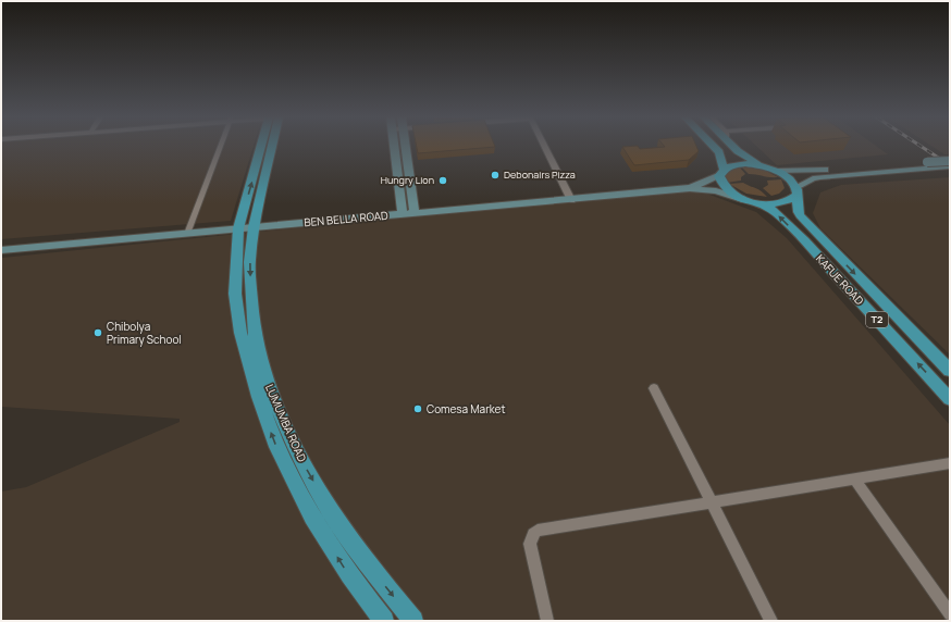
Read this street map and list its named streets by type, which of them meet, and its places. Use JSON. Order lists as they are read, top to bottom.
{
  "streets": {
    "main road": [
      "BEN BELLA ROAD",
      "KAFUE ROAD",
      "T2",
      "LUMUMBA ROAD"
    ]
  },
  "crossings": [
    ["BEN BELLA ROAD", "LUMUMBA ROAD"]
  ],
  "places": [
    "Debonairs Pizza",
    "Hungry Lion",
    "Chibolya Primary School",
    "Comesa Market"
  ]
}
